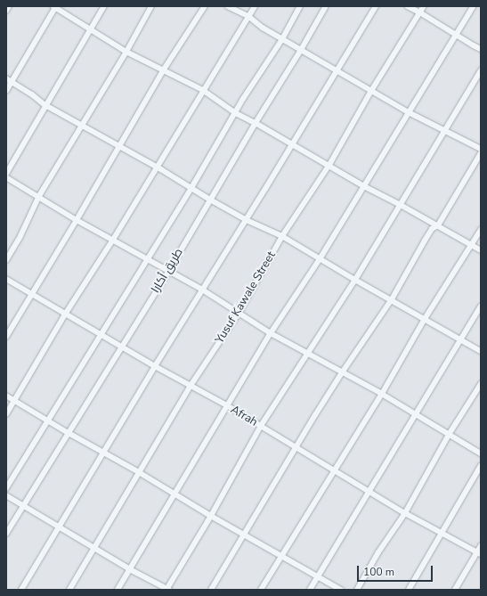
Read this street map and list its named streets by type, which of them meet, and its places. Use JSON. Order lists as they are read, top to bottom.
{
  "streets": {
    "street": ["طريق أكارا", "Yusuf Kawale Street", "Afrah"]
  },
  "crossings": [
    ["طريق أكارا", "Afrah"],
    ["Yusuf Kawale Street", "Afrah"]
  ],
  "scale_bar": "100 m"
}
